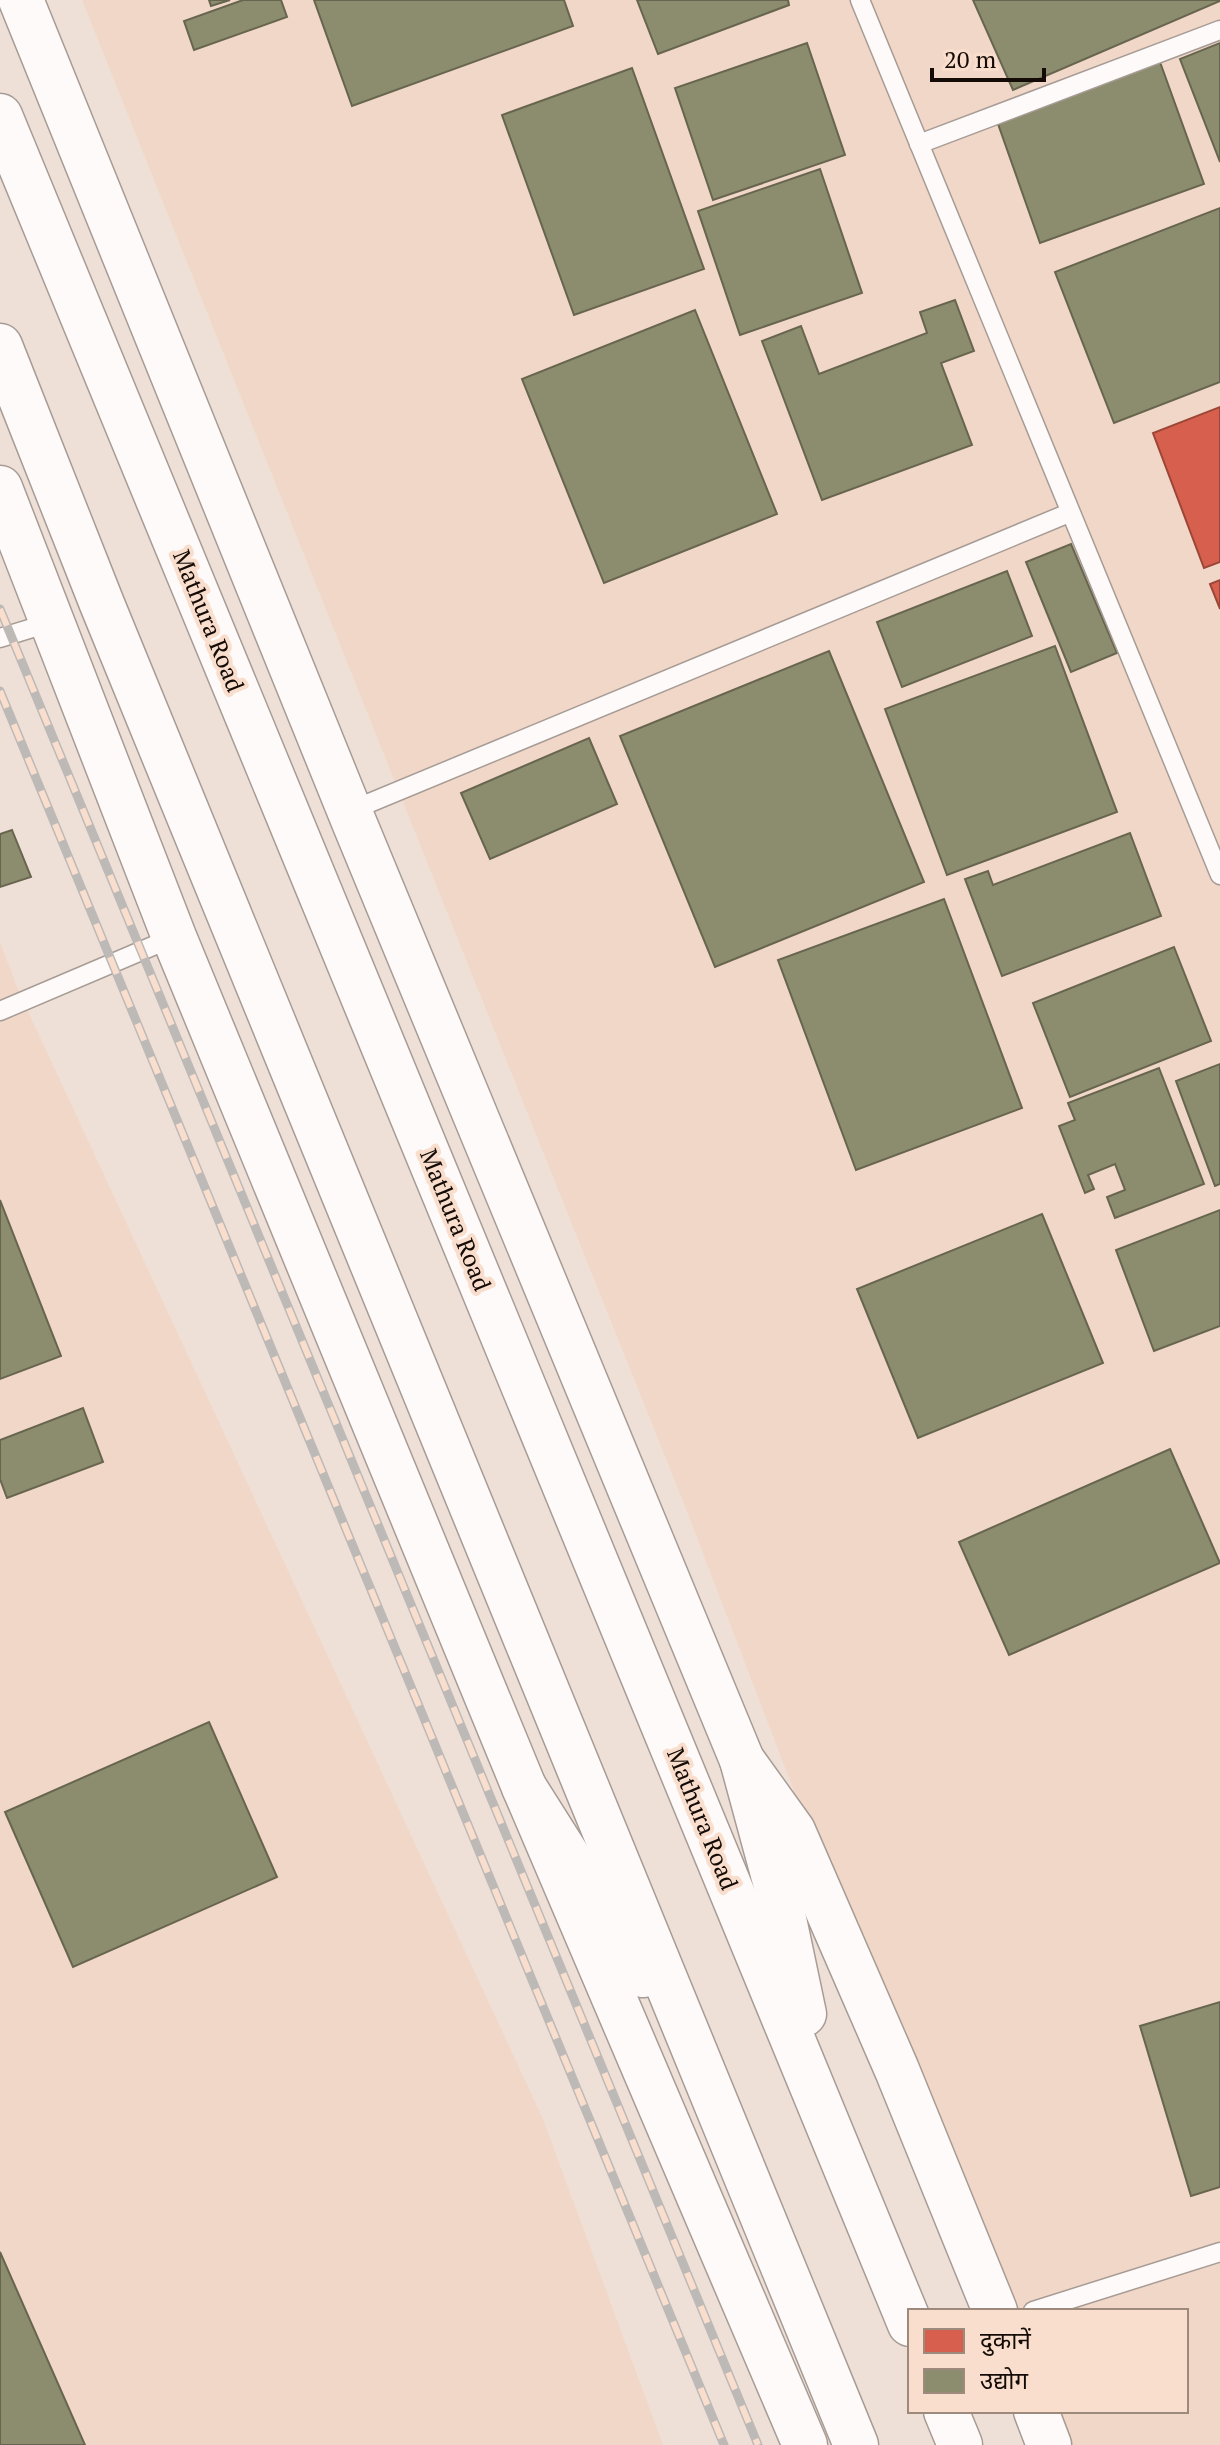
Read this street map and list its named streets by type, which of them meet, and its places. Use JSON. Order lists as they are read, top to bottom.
{
  "streets": {
    "main road": ["Mathura Road"]
  },
  "legend": ["दुकानें", "उद्योग"],
  "scale_bar": "20 m"
}
